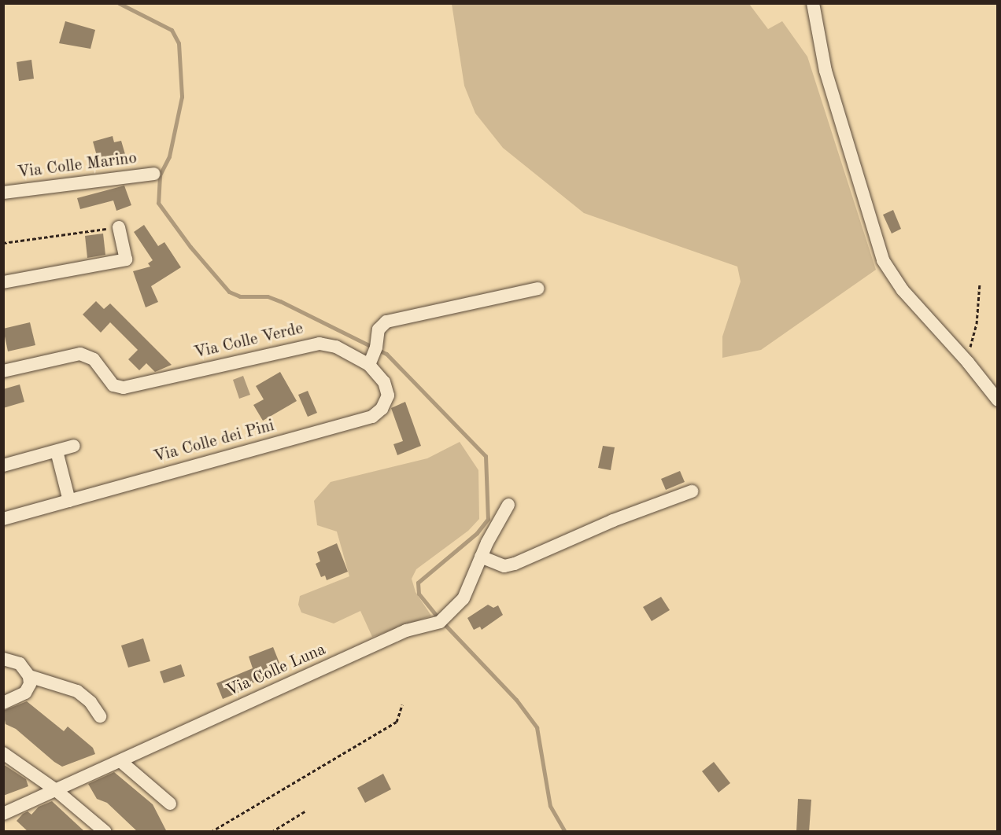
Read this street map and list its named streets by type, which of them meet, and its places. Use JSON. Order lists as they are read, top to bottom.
{
  "streets": {
    "street": [
      "Via Colle Marino",
      "Via Colle Verde",
      "Via Colle dei Pini",
      "Via Colle Luna"
    ]
  },
  "crossings": [
    ["Via Colle Verde", "Via Colle dei Pini"]
  ]
}
